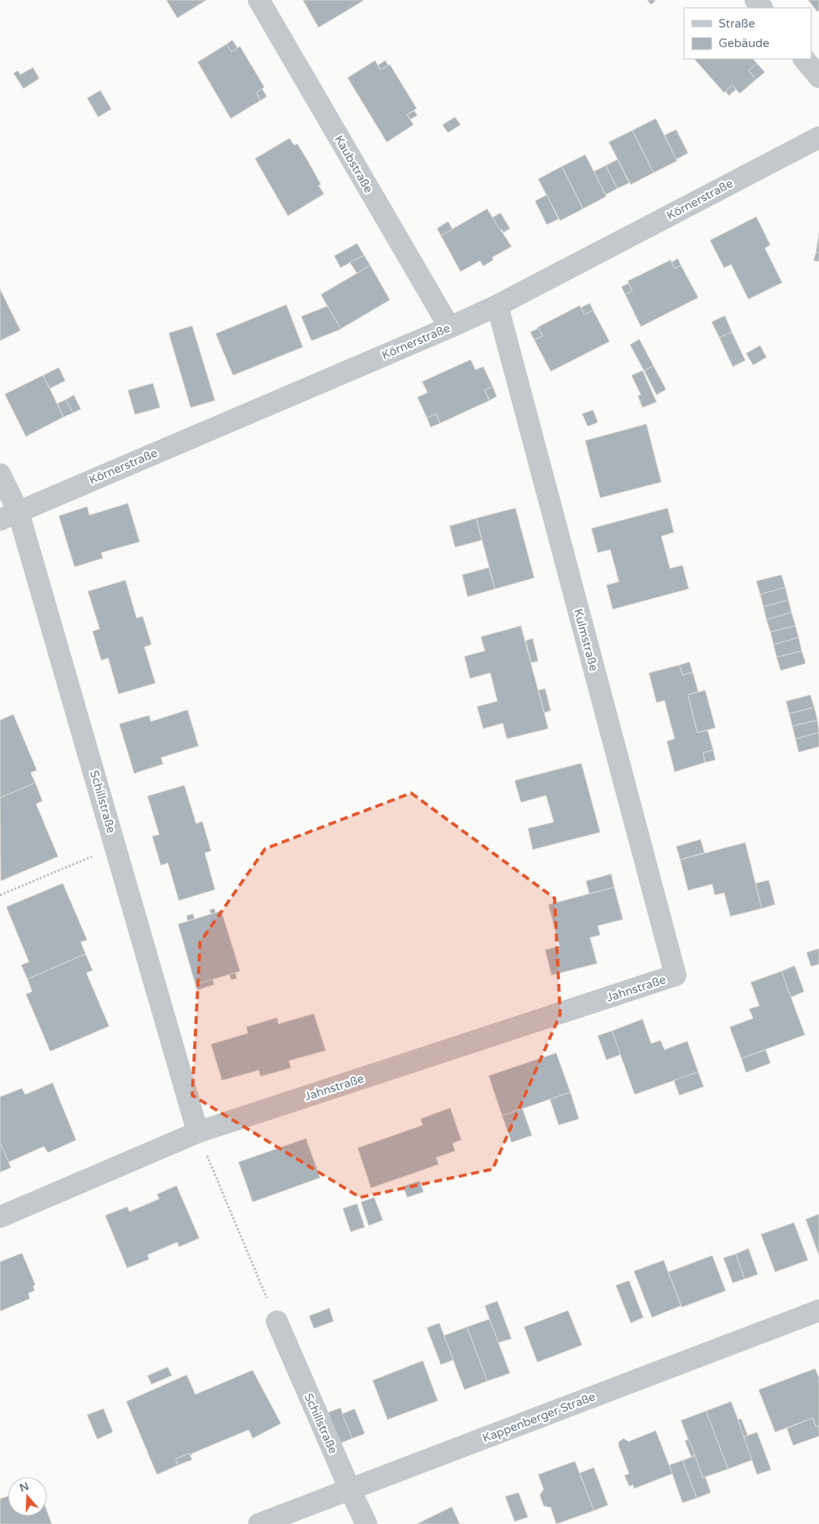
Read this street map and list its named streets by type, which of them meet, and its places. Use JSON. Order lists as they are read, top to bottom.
{
  "streets": {
    "street": [
      "Kaubstraße",
      "Körnerstraße",
      "Kulmstraße",
      "Schillstraße",
      "Jahnstraße",
      "Kappenberger Straße"
    ]
  },
  "crossings": [
    ["Kaubstraße", "Körnerstraße"],
    ["Körnerstraße", "Kulmstraße"],
    ["Körnerstraße", "Schillstraße"],
    ["Kulmstraße", "Jahnstraße"],
    ["Schillstraße", "Jahnstraße"],
    ["Schillstraße", "Kappenberger Straße"]
  ],
  "legend": ["Straße", "Gebäude"],
  "north": "top"
}
